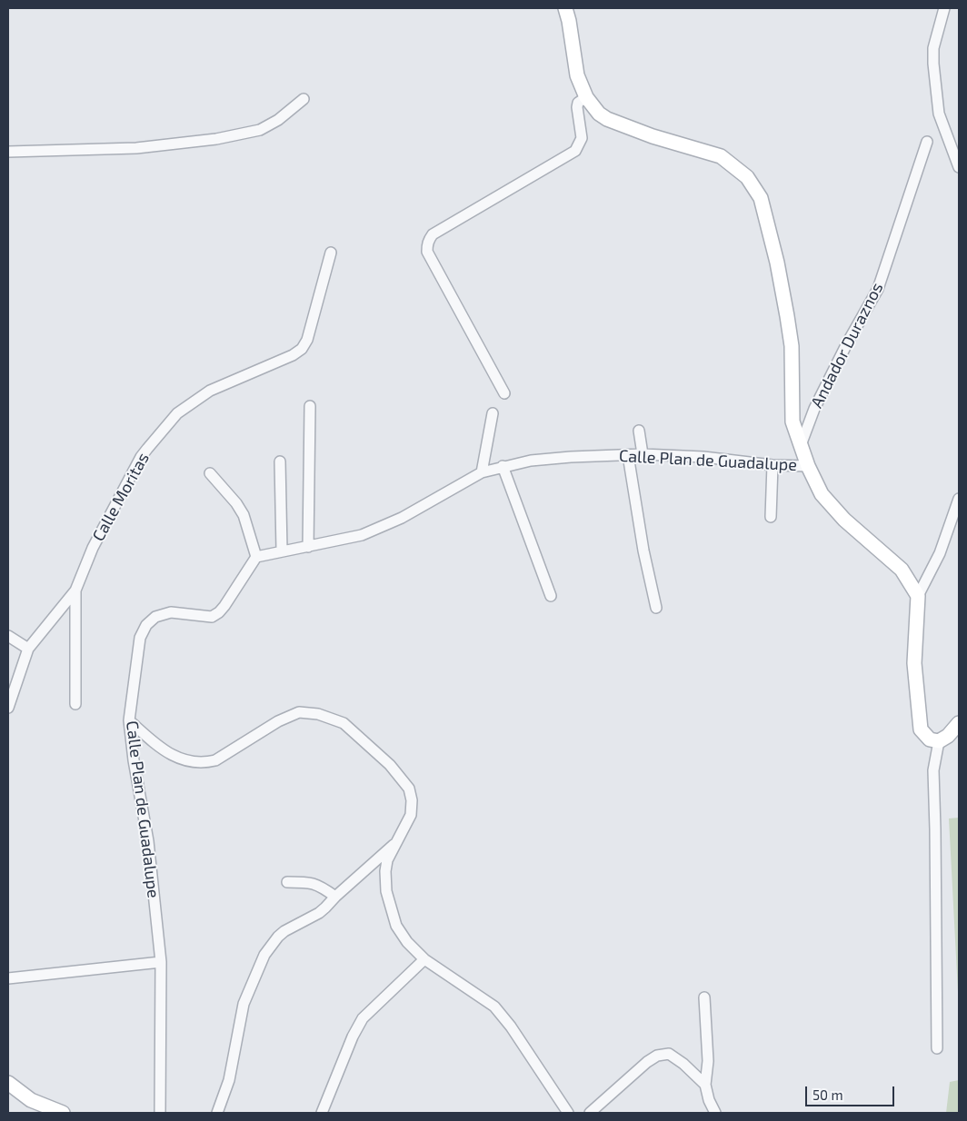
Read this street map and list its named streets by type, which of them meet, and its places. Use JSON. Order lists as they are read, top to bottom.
{
  "streets": {
    "street": ["Andador Duraznos", "Calle Plan de Guadalupe", "Calle Moritas"]
  },
  "scale_bar": "50 m"
}
